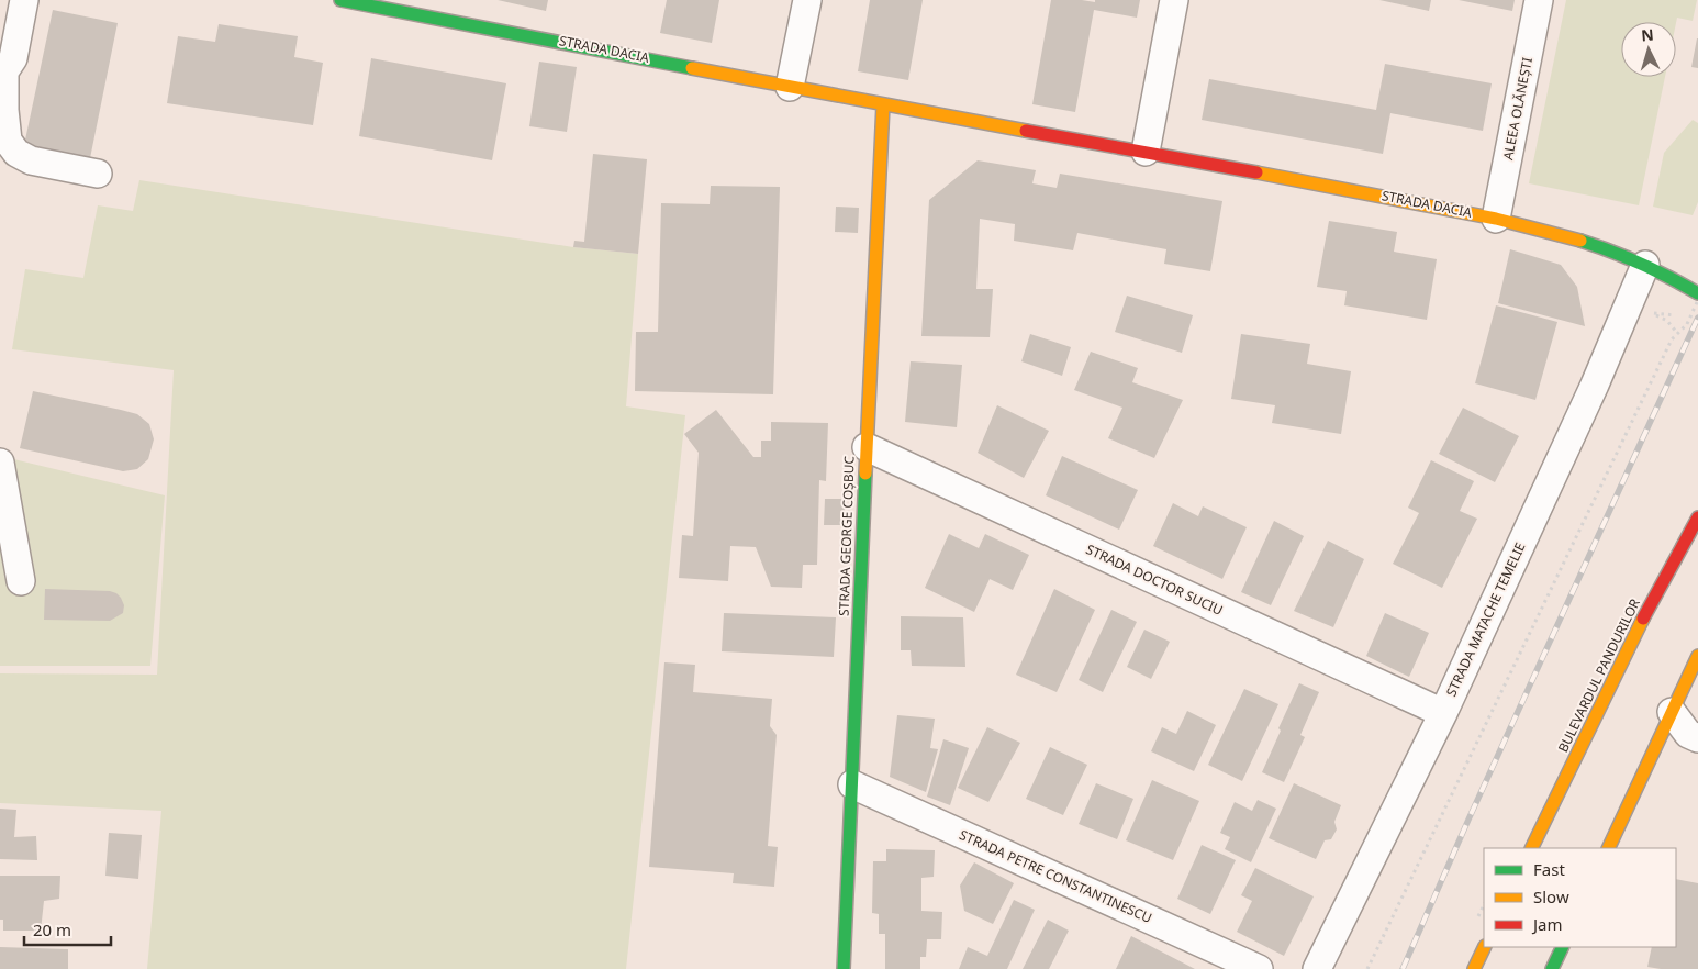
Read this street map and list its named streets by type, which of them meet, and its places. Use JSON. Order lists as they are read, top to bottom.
{
  "streets": {
    "street": [
      "STRADA DACIA",
      "ALEEA OLĂNEȘTI",
      "STRADA GEORGE COȘBUC",
      "STRADA DOCTOR SUCIU",
      "STRADA MATACHE TEMELIE",
      "BULEVARDUL PANDURILOR",
      "STRADA PETRE CONSTANTINESCU"
    ]
  },
  "crossings": [
    ["STRADA DACIA", "ALEEA OLĂNEȘTI"],
    ["STRADA DACIA", "STRADA GEORGE COȘBUC"],
    ["STRADA DACIA", "STRADA MATACHE TEMELIE"],
    ["STRADA GEORGE COȘBUC", "STRADA DOCTOR SUCIU"],
    ["STRADA GEORGE COȘBUC", "STRADA PETRE CONSTANTINESCU"],
    ["STRADA DOCTOR SUCIU", "STRADA MATACHE TEMELIE"]
  ],
  "legend": ["Fast", "Slow", "Jam"],
  "scale_bar": "20 m",
  "north": "top"
}
